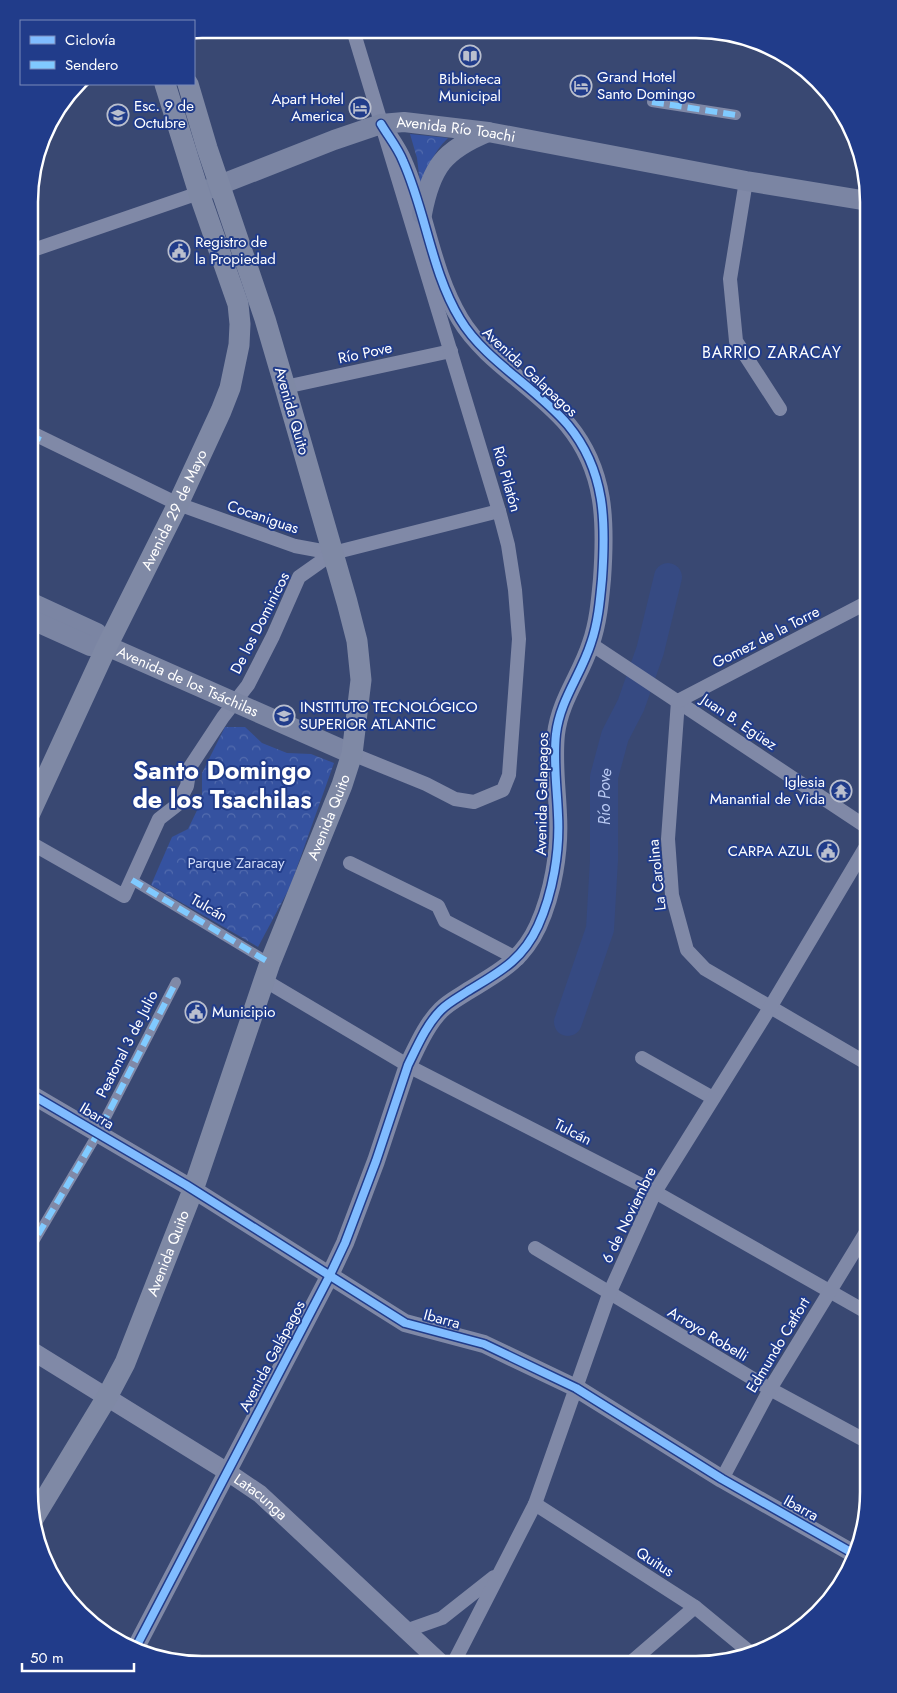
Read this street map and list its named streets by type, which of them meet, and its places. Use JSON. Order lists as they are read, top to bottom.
{
  "streets": {
    "main road": [
      "Avenida Río Toachi",
      "Avenida Quito",
      "Avenida 29 de Mayo",
      "Avenida de los Tsáchilas"
    ],
    "street": [
      "Río Pove",
      "Avenida Galapagos",
      "Río Pilatón",
      "Cocaniguas",
      "De los Dominicos",
      "Gomez de la Torre",
      "Juan B. Egüez",
      "La Carolina",
      "Tulcán",
      "Peatonal 3 de Julio",
      "Ibarra",
      "6 de Noviembre",
      "Arroyo Robelli",
      "Edmundo Catfort",
      "Avenida Galápagos",
      "Latacunga",
      "Quitus"
    ]
  },
  "crossings": [
    ["Avenida Río Toachi", "Avenida Galapagos"],
    ["Avenida Río Toachi", "Avenida Quito"],
    ["Avenida Río Toachi", "Río Pilatón"],
    ["Avenida Río Toachi", "Avenida 29 de Mayo"],
    ["Río Pove", "Avenida Quito"],
    ["Río Pove", "Río Pilatón"],
    ["Avenida Galapagos", "Río Pilatón"],
    ["Avenida Galapagos", "Juan B. Egüez"],
    ["Avenida Galapagos", "Tulcán"],
    ["Avenida Galapagos", "Avenida Galápagos"],
    ["Avenida Quito", "Río Pilatón"],
    ["Avenida Quito", "Cocaniguas"],
    ["Avenida Quito", "De los Dominicos"],
    ["Avenida Quito", "Avenida de los Tsáchilas"],
    ["Avenida Quito", "Tulcán"],
    ["Avenida Quito", "Ibarra"],
    ["Avenida Quito", "Latacunga"],
    ["Río Pilatón", "Cocaniguas"],
    ["Río Pilatón", "Avenida de los Tsáchilas"],
    ["Avenida 29 de Mayo", "Cocaniguas"],
    ["Avenida 29 de Mayo", "Avenida de los Tsáchilas"],
    ["Cocaniguas", "De los Dominicos"],
    ["De los Dominicos", "Avenida de los Tsáchilas"],
    ["De los Dominicos", "Tulcán"],
    ["Gomez de la Torre", "Juan B. Egüez"],
    ["Gomez de la Torre", "La Carolina"],
    ["Juan B. Egüez", "La Carolina"],
    ["La Carolina", "6 de Noviembre"],
    ["Tulcán", "6 de Noviembre"],
    ["Tulcán", "Edmundo Catfort"],
    ["Tulcán", "Avenida Galápagos"],
    ["Peatonal 3 de Julio", "Ibarra"],
    ["Ibarra", "6 de Noviembre"],
    ["Ibarra", "Edmundo Catfort"],
    ["Ibarra", "Avenida Galápagos"],
    ["6 de Noviembre", "Arroyo Robelli"],
    ["6 de Noviembre", "Latacunga"],
    ["6 de Noviembre", "Quitus"],
    ["Arroyo Robelli", "Edmundo Catfort"],
    ["Avenida Galápagos", "Latacunga"]
  ],
  "districts": ["BARRIO ZARACAY", "Santo Domingo de los Tsachilas"],
  "water": ["Río Pove"],
  "parks": ["Parque Zaracay"],
  "places": {
    "library": ["Biblioteca Municipal"],
    "hotel": ["Grand Hotel Santo Domingo", "Apart Hotel America"],
    "school or university": ["Esc. 9 de Octubre", "INSTITUTO TECNOLÓGICO SUPERIOR ATLANTIC"],
    "public building": ["Registro de la Propiedad", "CARPA AZUL", "Municipio"],
    "temple": ["Iglesia Manantial de Vida"]
  },
  "legend": ["Ciclovía", "Sendero"],
  "scale_bar": "50 m"
}
